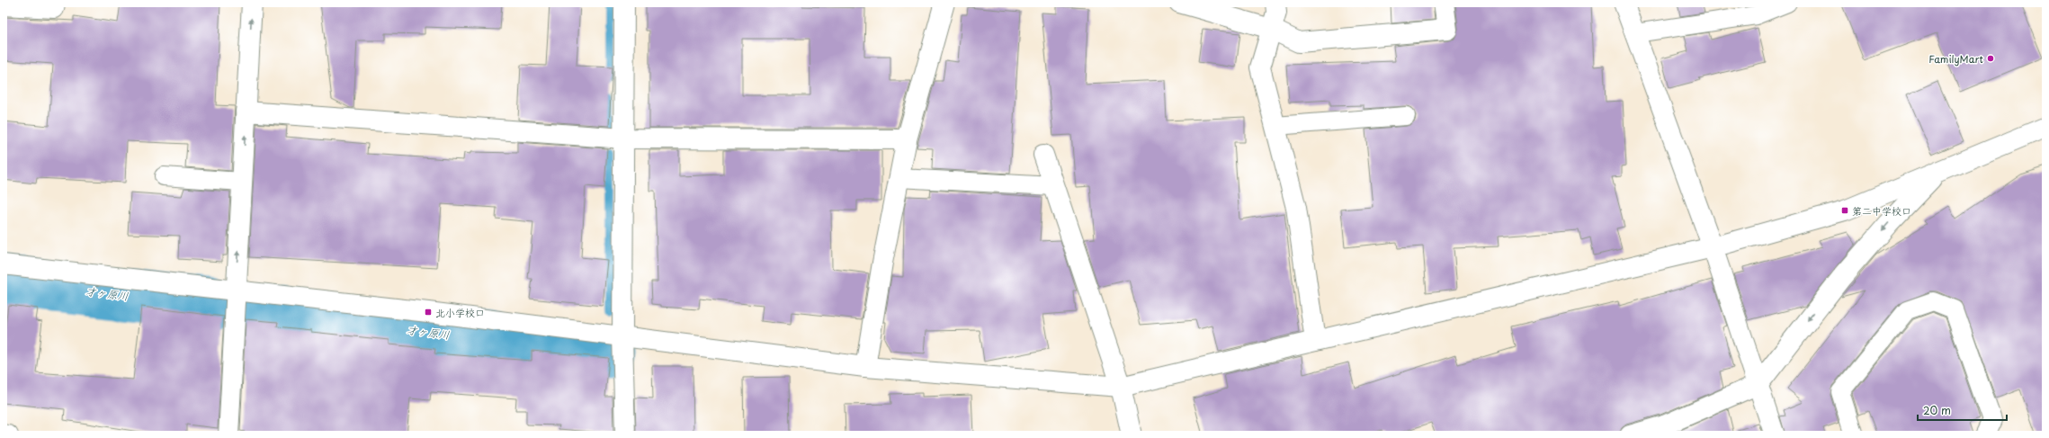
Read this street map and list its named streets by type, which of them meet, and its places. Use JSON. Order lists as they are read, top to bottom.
{
  "water": ["才ヶ原川"],
  "places": {
    "other": ["FamilyMart"],
    "transit": ["第二中学校口", "北小学校口"]
  },
  "scale_bar": "20 m"
}
